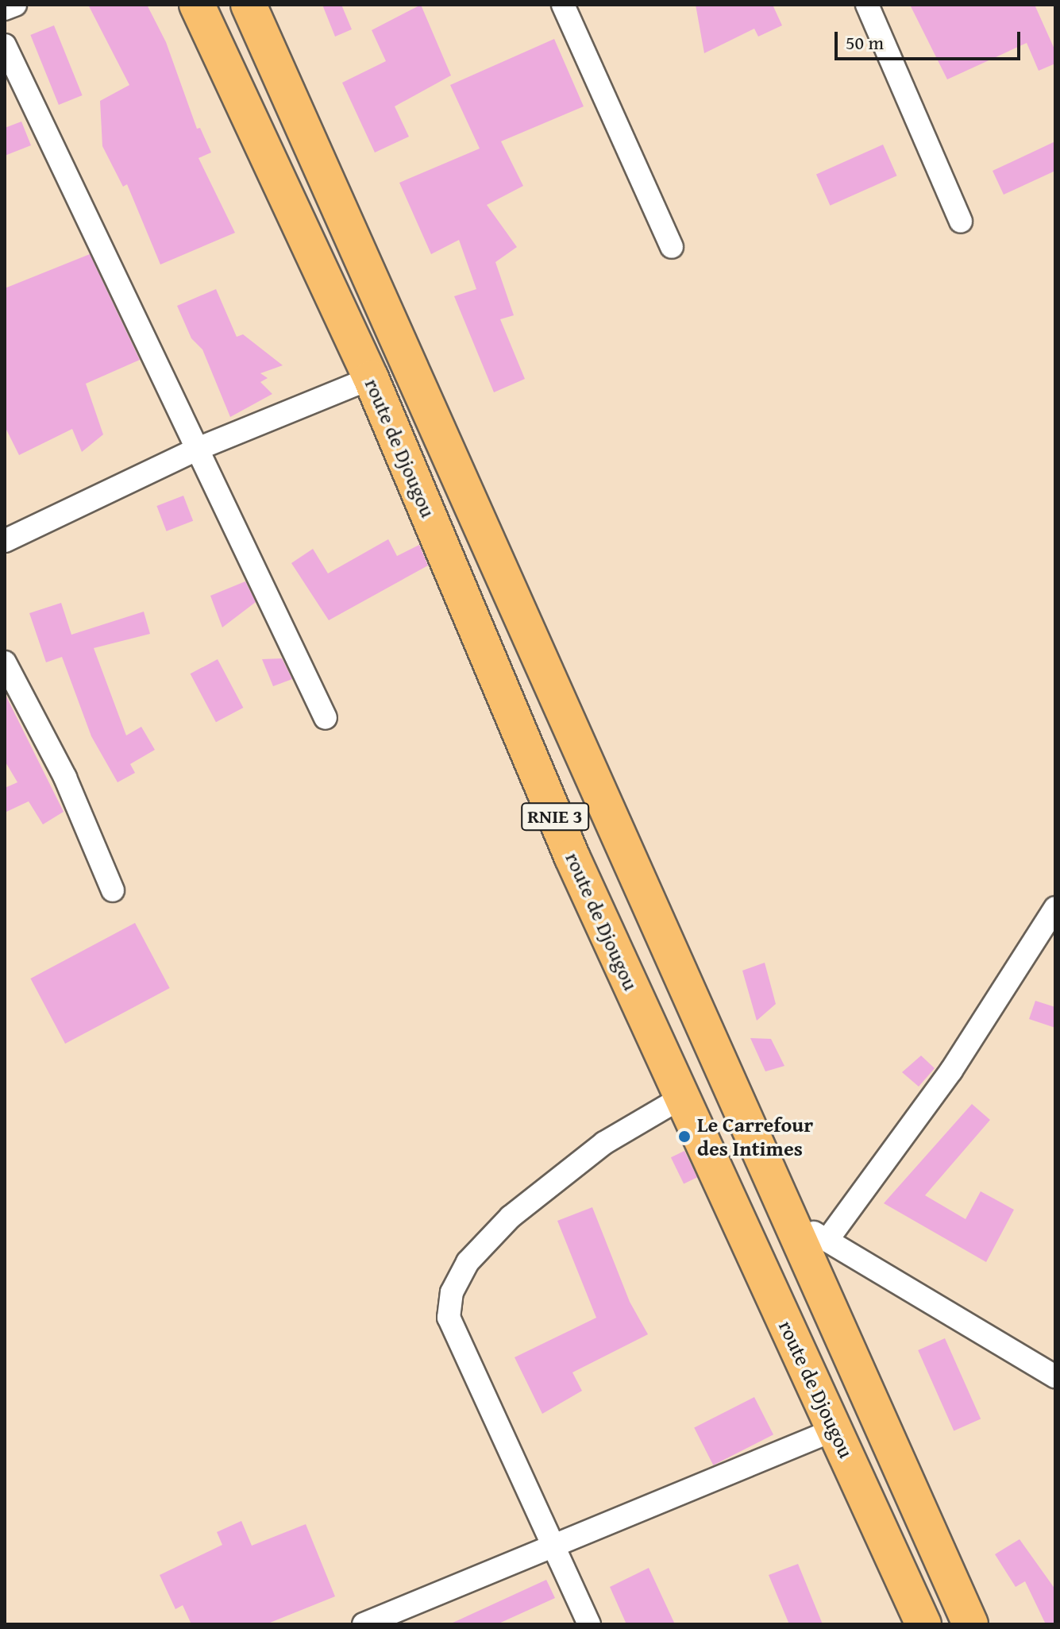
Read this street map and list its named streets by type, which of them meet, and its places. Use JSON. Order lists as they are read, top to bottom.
{
  "streets": {
    "highway": ["route de Djougou", "RNIE 3"]
  },
  "places": ["Le Carrefour des Intimes"],
  "scale_bar": "50 m"
}
